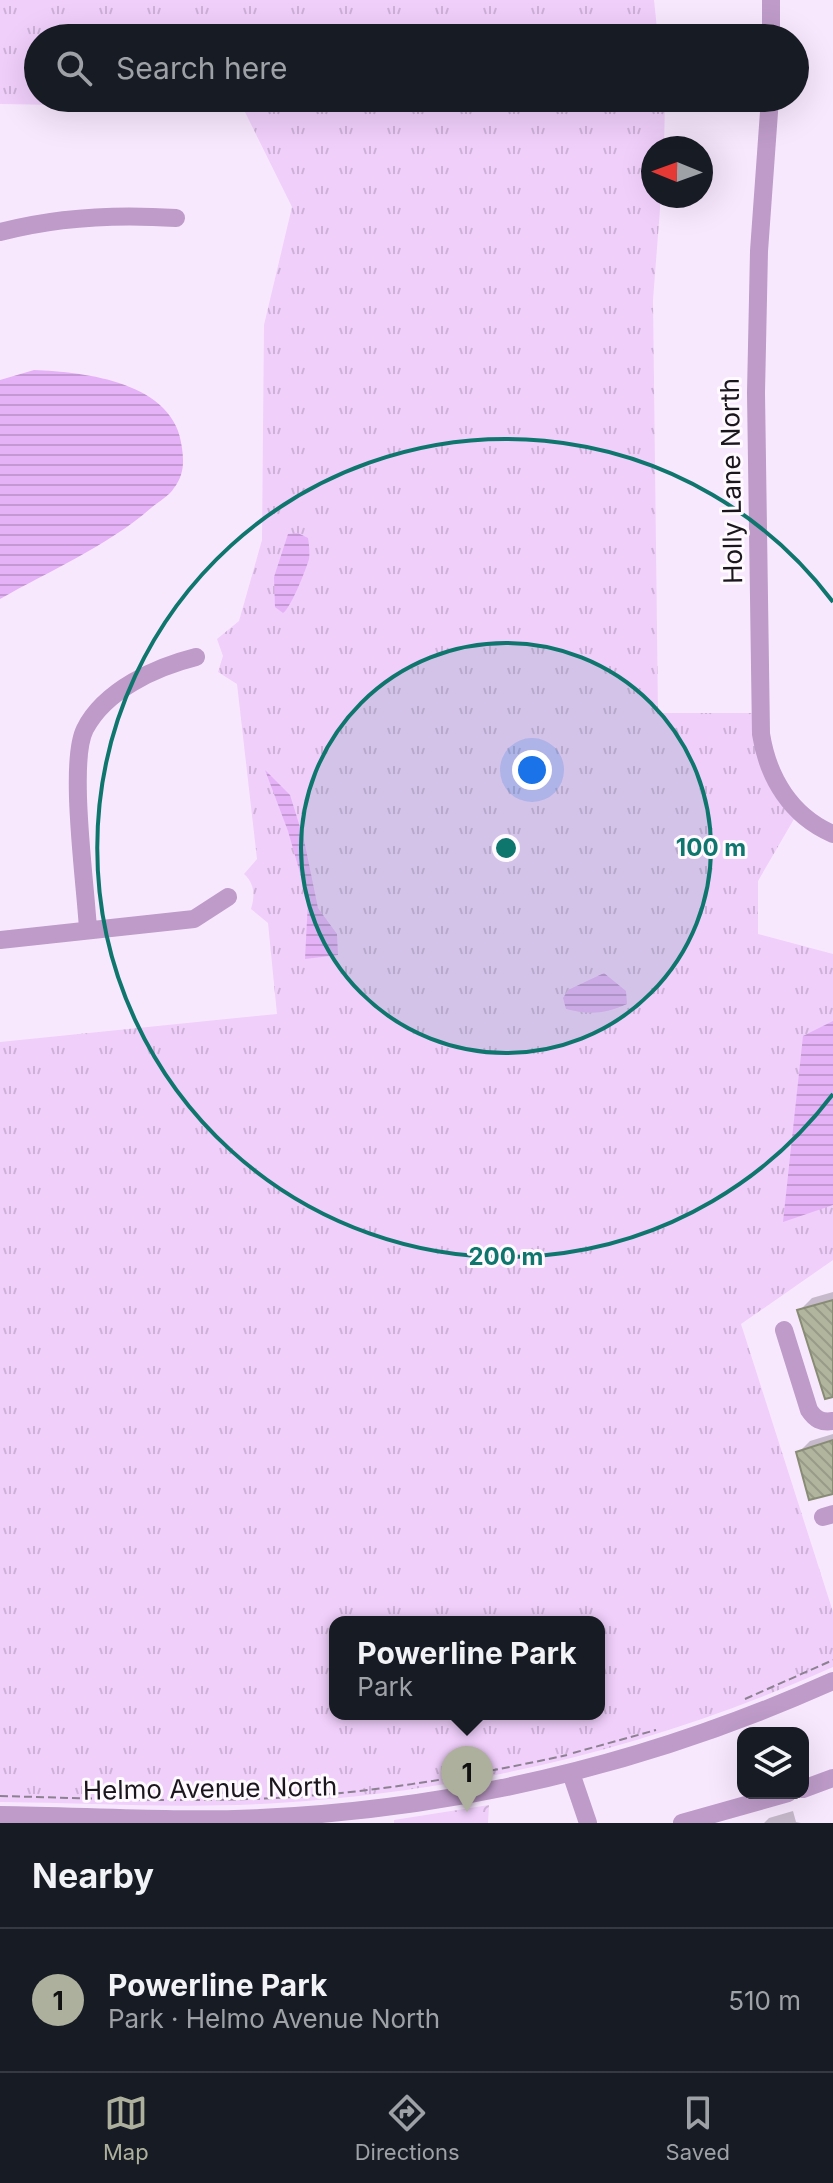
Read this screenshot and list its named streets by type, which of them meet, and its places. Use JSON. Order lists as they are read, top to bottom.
{
  "streets": {
    "street": ["Holly Lane North", "Helmo Avenue North"]
  },
  "north": "left",
  "page": {
    "search": "Search here",
    "popup": ["Powerline Park", "Park"],
    "pins": "1",
    "heading": "Nearby",
    "list": [
      {
        "mark": "1",
        "name": "Powerline Park",
        "note": "Park · Helmo Avenue North",
        "value": "510 m"
      }
    ],
    "nav": ["Map", "Directions", "Saved"]
  },
  "rings": ["100 m", "200 m"]
}
